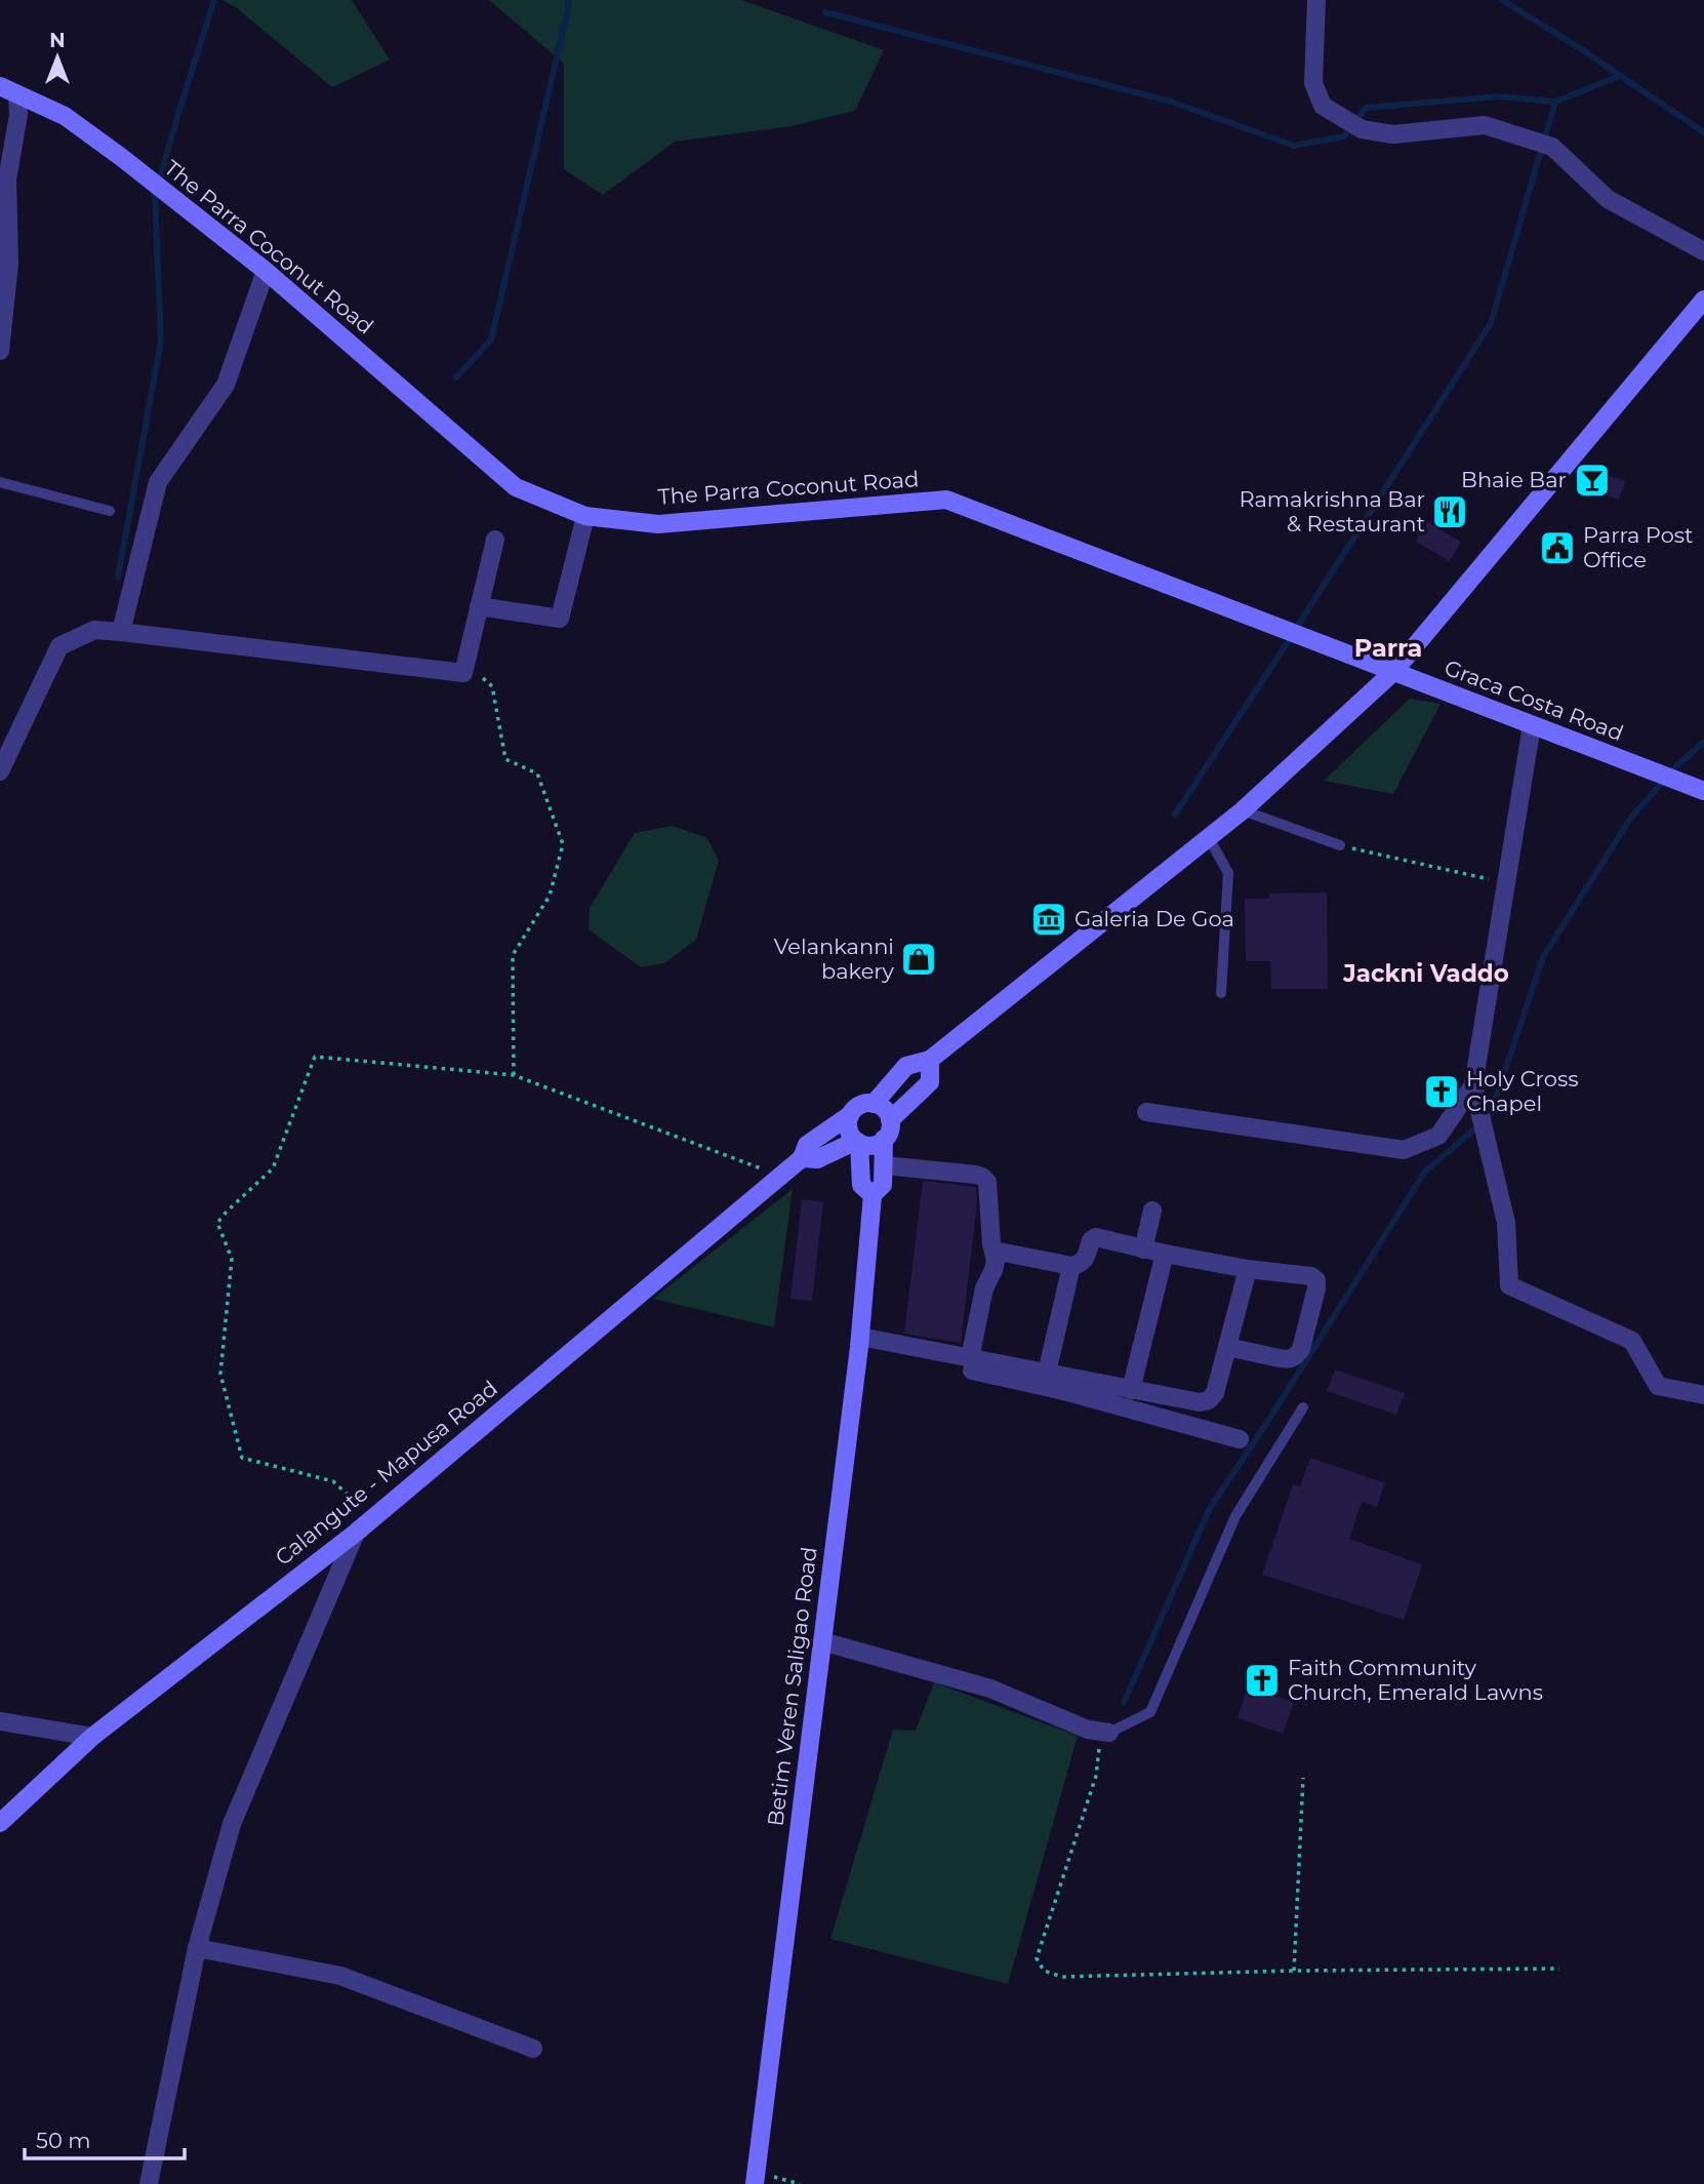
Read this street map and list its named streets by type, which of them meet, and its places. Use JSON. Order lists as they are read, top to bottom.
{
  "streets": {
    "main road": [
      "The Parra Coconut Road",
      "Graca Costa Road",
      "Calangute - Mapusa Road",
      "Betim Veren Saligao Road"
    ]
  },
  "crossings": [
    ["The Parra Coconut Road", "Graca Costa Road"],
    ["The Parra Coconut Road", "Calangute - Mapusa Road"],
    ["Graca Costa Road", "Calangute - Mapusa Road"],
    ["Calangute - Mapusa Road", "Betim Veren Saligao Road"]
  ],
  "districts": ["Parra", "Jackni Vaddo"],
  "places": {
    "bar": ["Bhaie Bar"],
    "restaurant": ["Ramakrishna Bar & Restaurant"],
    "public building": ["Parra Post Office"],
    "museum": ["Galeria De Goa"],
    "shop": ["Velankanni bakery"],
    "church": ["Holy Cross Chapel", "Faith Community Church, Emerald Lawns"]
  },
  "scale_bar": "50 m",
  "north": "top"
}
